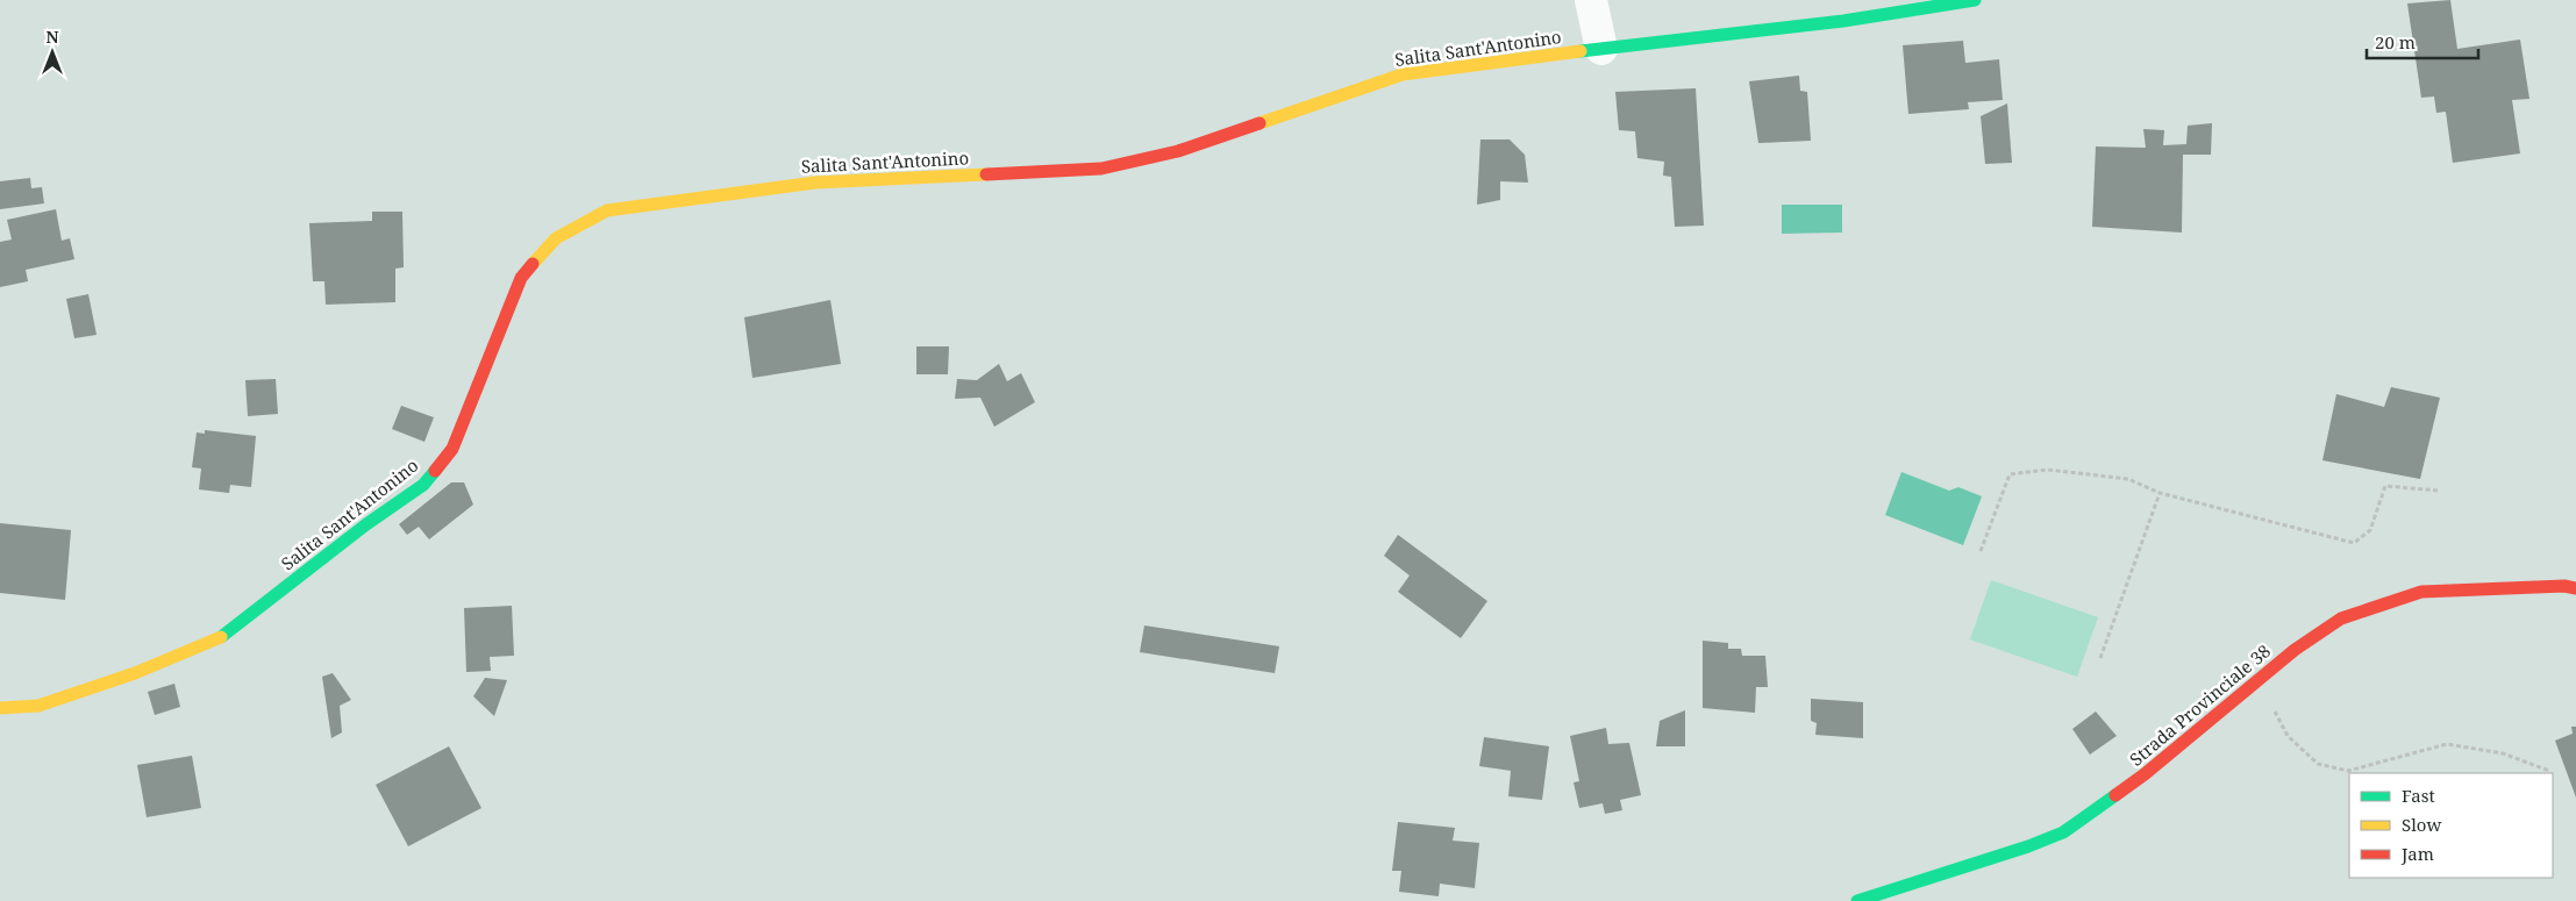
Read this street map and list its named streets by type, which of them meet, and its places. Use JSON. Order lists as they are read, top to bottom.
{
  "streets": {
    "street": ["Salita Sant'Antonino", "Strada Provinciale 38"]
  },
  "legend": ["Fast", "Slow", "Jam"],
  "scale_bar": "20 m",
  "north": "top"
}
